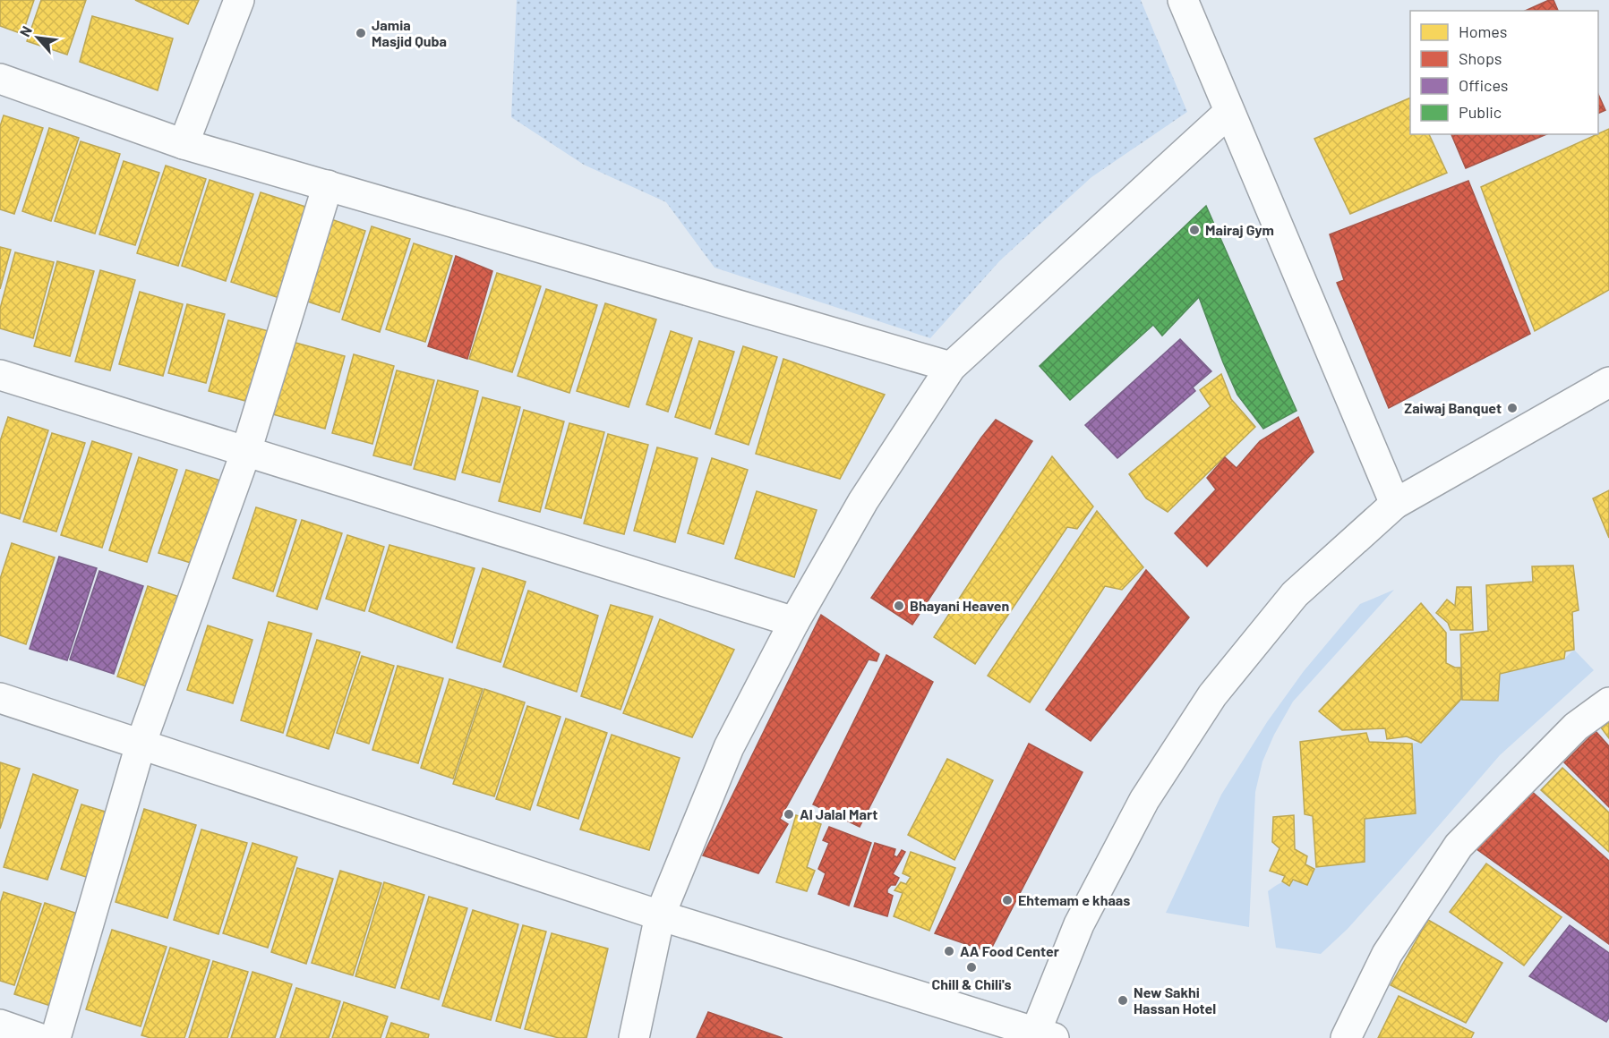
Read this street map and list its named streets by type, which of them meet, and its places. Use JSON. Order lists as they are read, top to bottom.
{
  "places": [
    "Jamia Masjid Quba",
    "Mairaj Gym",
    "Zaiwaj Banquet",
    "Bhayani Heaven",
    "Al Jalal Mart",
    "Ehtemam e khaas",
    "AA Food Center",
    "Chill & Chili's",
    "New Sakhi Hassan Hotel"
  ],
  "legend": [
    "Homes",
    "Shops",
    "Offices",
    "Public"
  ],
  "north": "top left"
}
